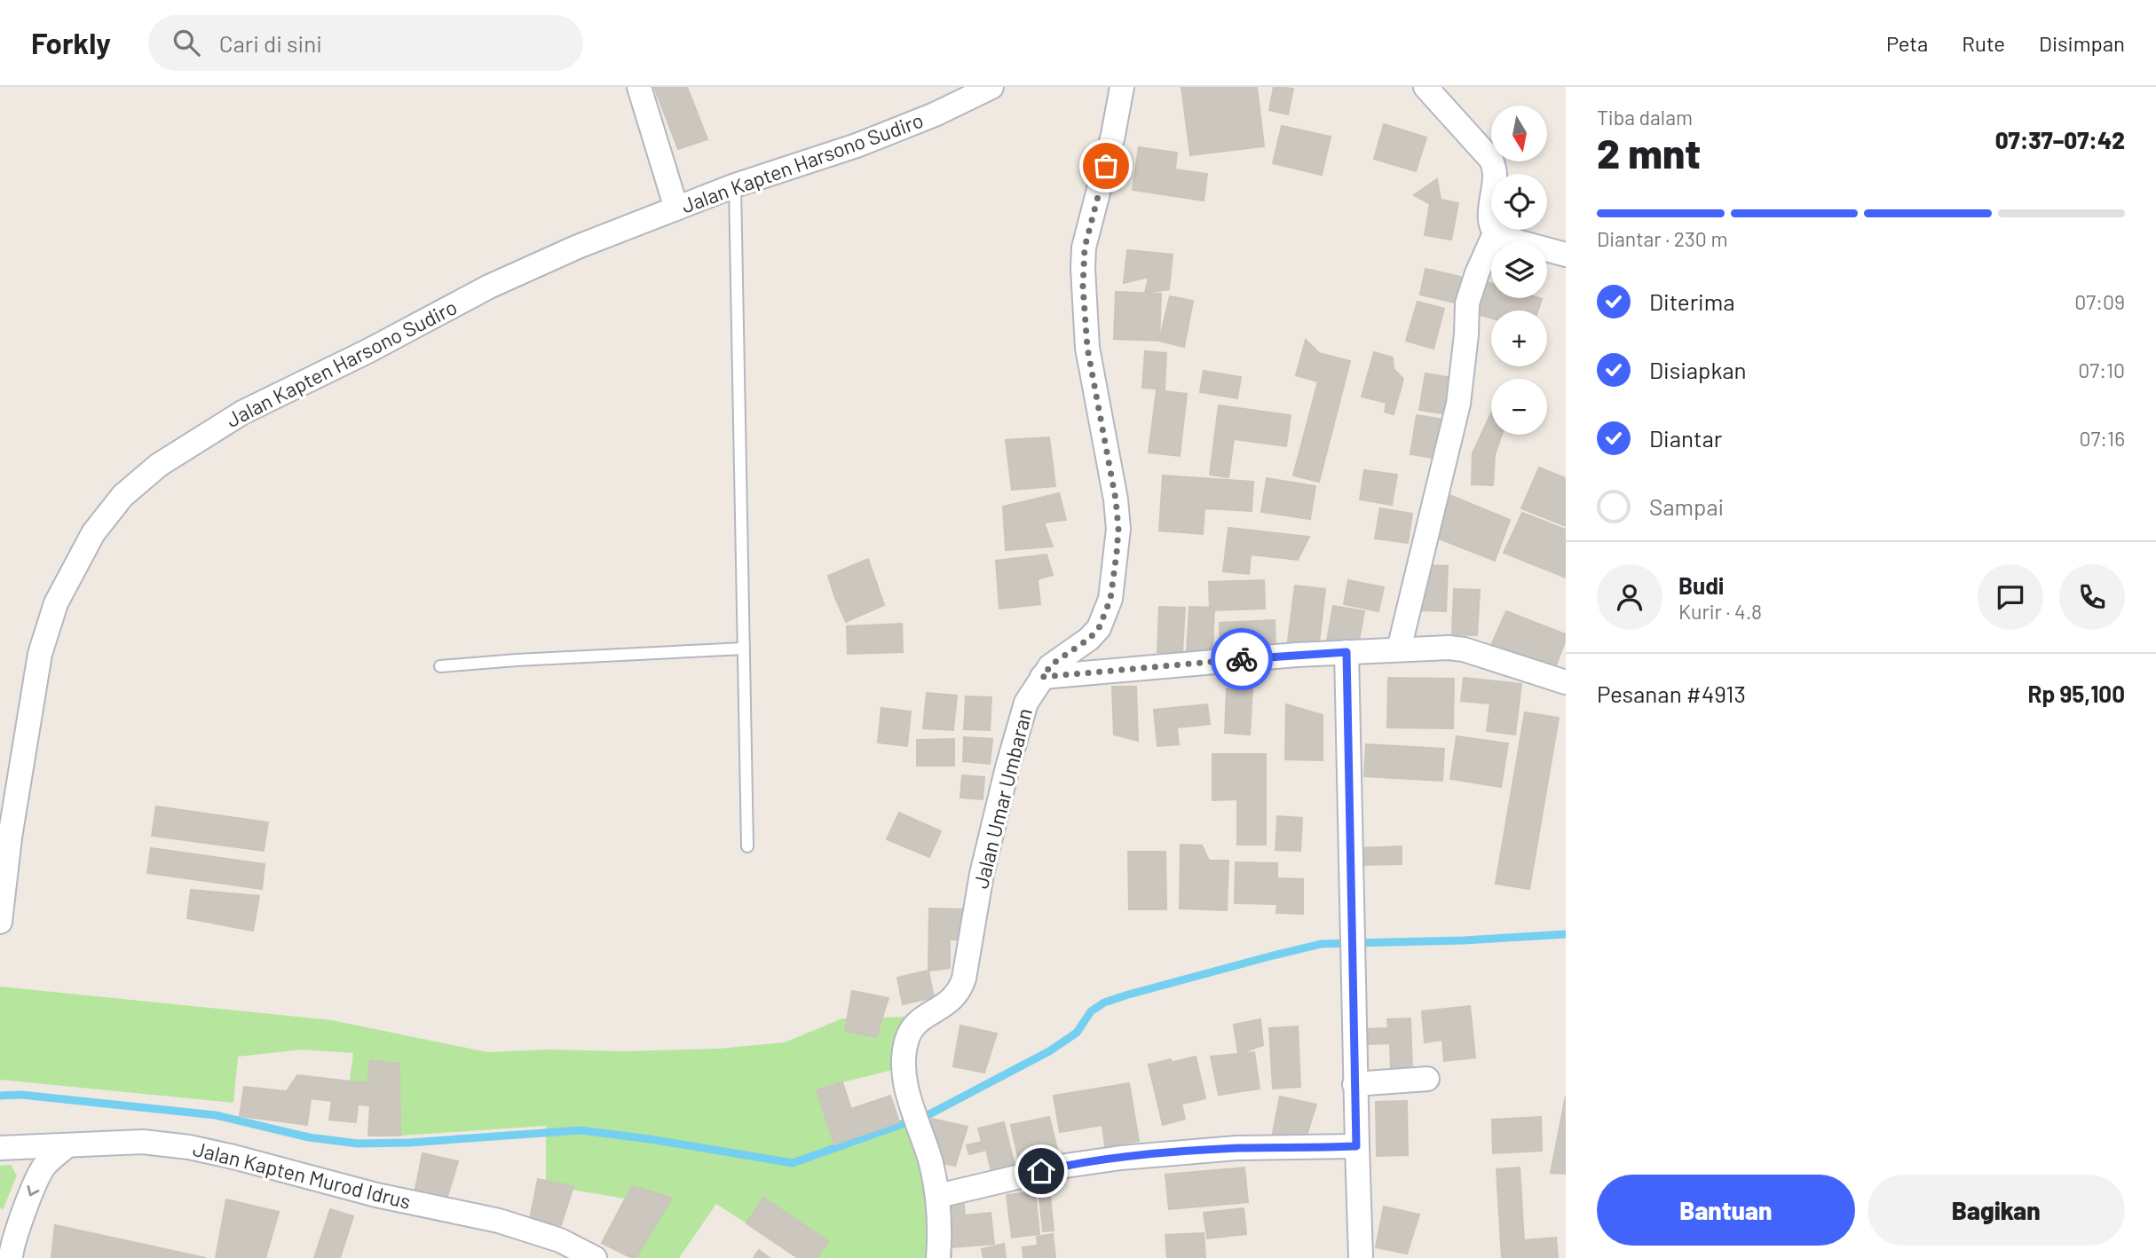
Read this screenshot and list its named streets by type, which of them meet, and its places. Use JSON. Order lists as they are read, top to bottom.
{
  "streets": {
    "street": ["Jalan Kapten Harsono Sudiro", "Jalan Umar Umbaran", "Jalan Kapten Murod Idrus"]
  },
  "north": "bottom",
  "page": {
    "header": "Forkly",
    "search": "Cari di sini",
    "nav": ["Peta", "Rute", "Disimpan"],
    "heading": ["2 mnt", "Tiba dalam", "07:37–07:42"],
    "panel": [
      "Budi",
      "Kurir · 4.8",
      "Pesanan #4913",
      "Rp 95,100"
    ],
    "map_buttons": ["+", "−"],
    "bar": "Diantar · 230 m",
    "list": [
      ["Diterima", "07:09"],
      ["Disiapkan", "07:10"],
      ["Diantar", "07:16"],
      "Sampai"
    ],
    "buttons": ["Bantuan", "Bagikan"]
  }
}
